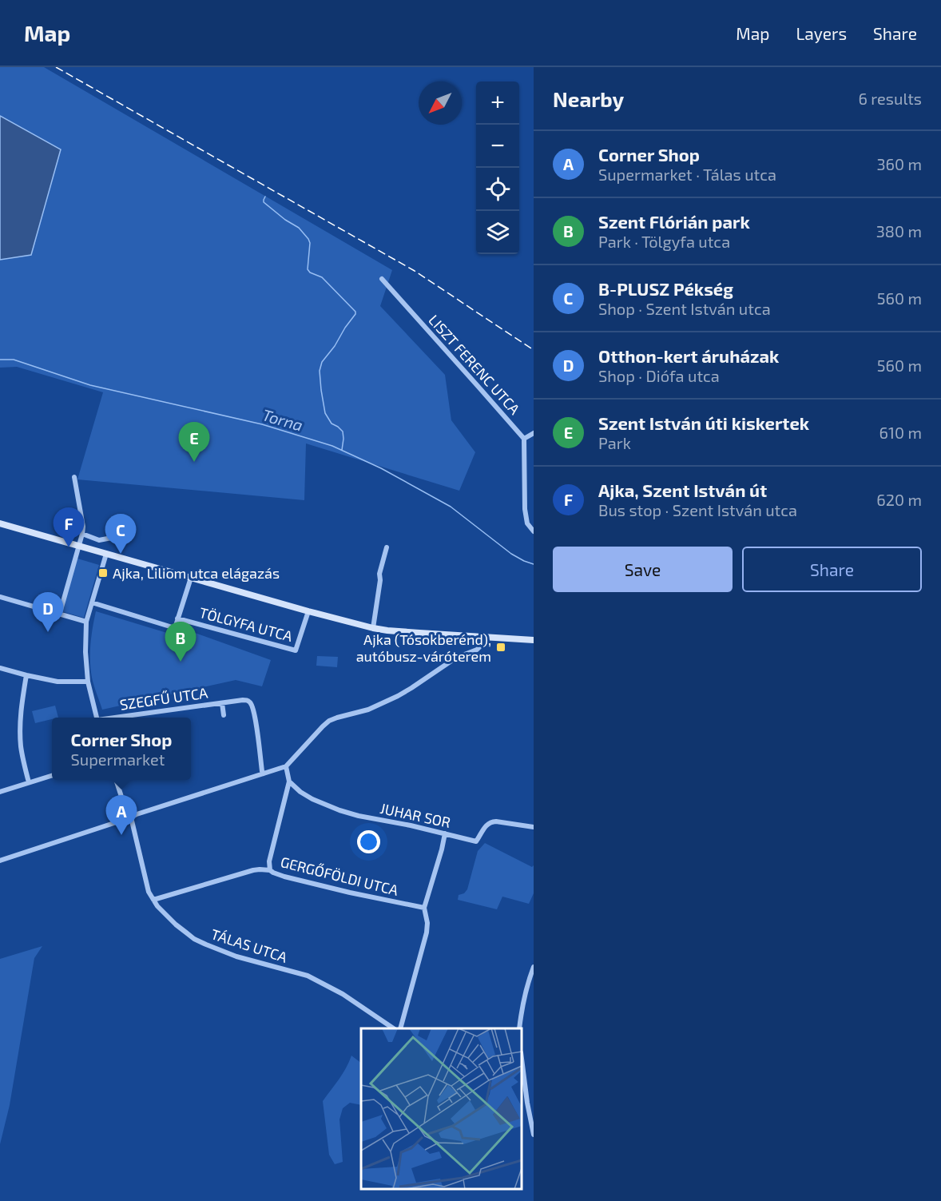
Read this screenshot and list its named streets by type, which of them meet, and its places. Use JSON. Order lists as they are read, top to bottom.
{
  "streets": {
    "street": [
      "LISZT FERENC UTCA",
      "TÖLGYFA UTCA",
      "SZEGFŰ UTCA",
      "JUHAR SOR",
      "GERGŐFÖLDI UTCA",
      "TÁLAS UTCA"
    ]
  },
  "crossings": [
    ["JUHAR SOR", "GERGŐFÖLDI UTCA"]
  ],
  "water": ["Torna"],
  "places": {
    "transit": ["Ajka, Liliom utca elágazás", "Ajka (Tósokberénd), autóbusz-váróterem"]
  },
  "north": "bottom left",
  "page": {
    "header": "Map",
    "nav": ["Map", "Layers", "Share"],
    "heading": ["Nearby", "6 results"],
    "map_buttons": ["+", "−"],
    "list": [
      {
        "mark": "A",
        "name": "Corner Shop",
        "note": "Supermarket · Tálas utca",
        "value": "360 m"
      },
      {
        "mark": "B",
        "name": "Szent Flórián park",
        "note": "Park · Tölgyfa utca",
        "value": "380 m"
      },
      {
        "mark": "C",
        "name": "B-PLUSZ Pékség",
        "note": "Shop · Szent István utca",
        "value": "560 m"
      },
      {
        "mark": "D",
        "name": "Otthon-kert áruházak",
        "note": "Shop · Diófa utca",
        "value": "560 m"
      },
      {
        "mark": "E",
        "name": "Szent István úti kiskertek",
        "note": "Park",
        "value": "610 m"
      },
      {
        "mark": "F",
        "name": "Ajka, Szent István út",
        "note": "Bus stop · Szent István utca",
        "value": "620 m"
      }
    ],
    "pins": [
      "E",
      "F",
      "C",
      "D",
      "B",
      "A"
    ],
    "buttons": ["Save", "Share"],
    "popup": ["Corner Shop", "Supermarket"]
  }
}
